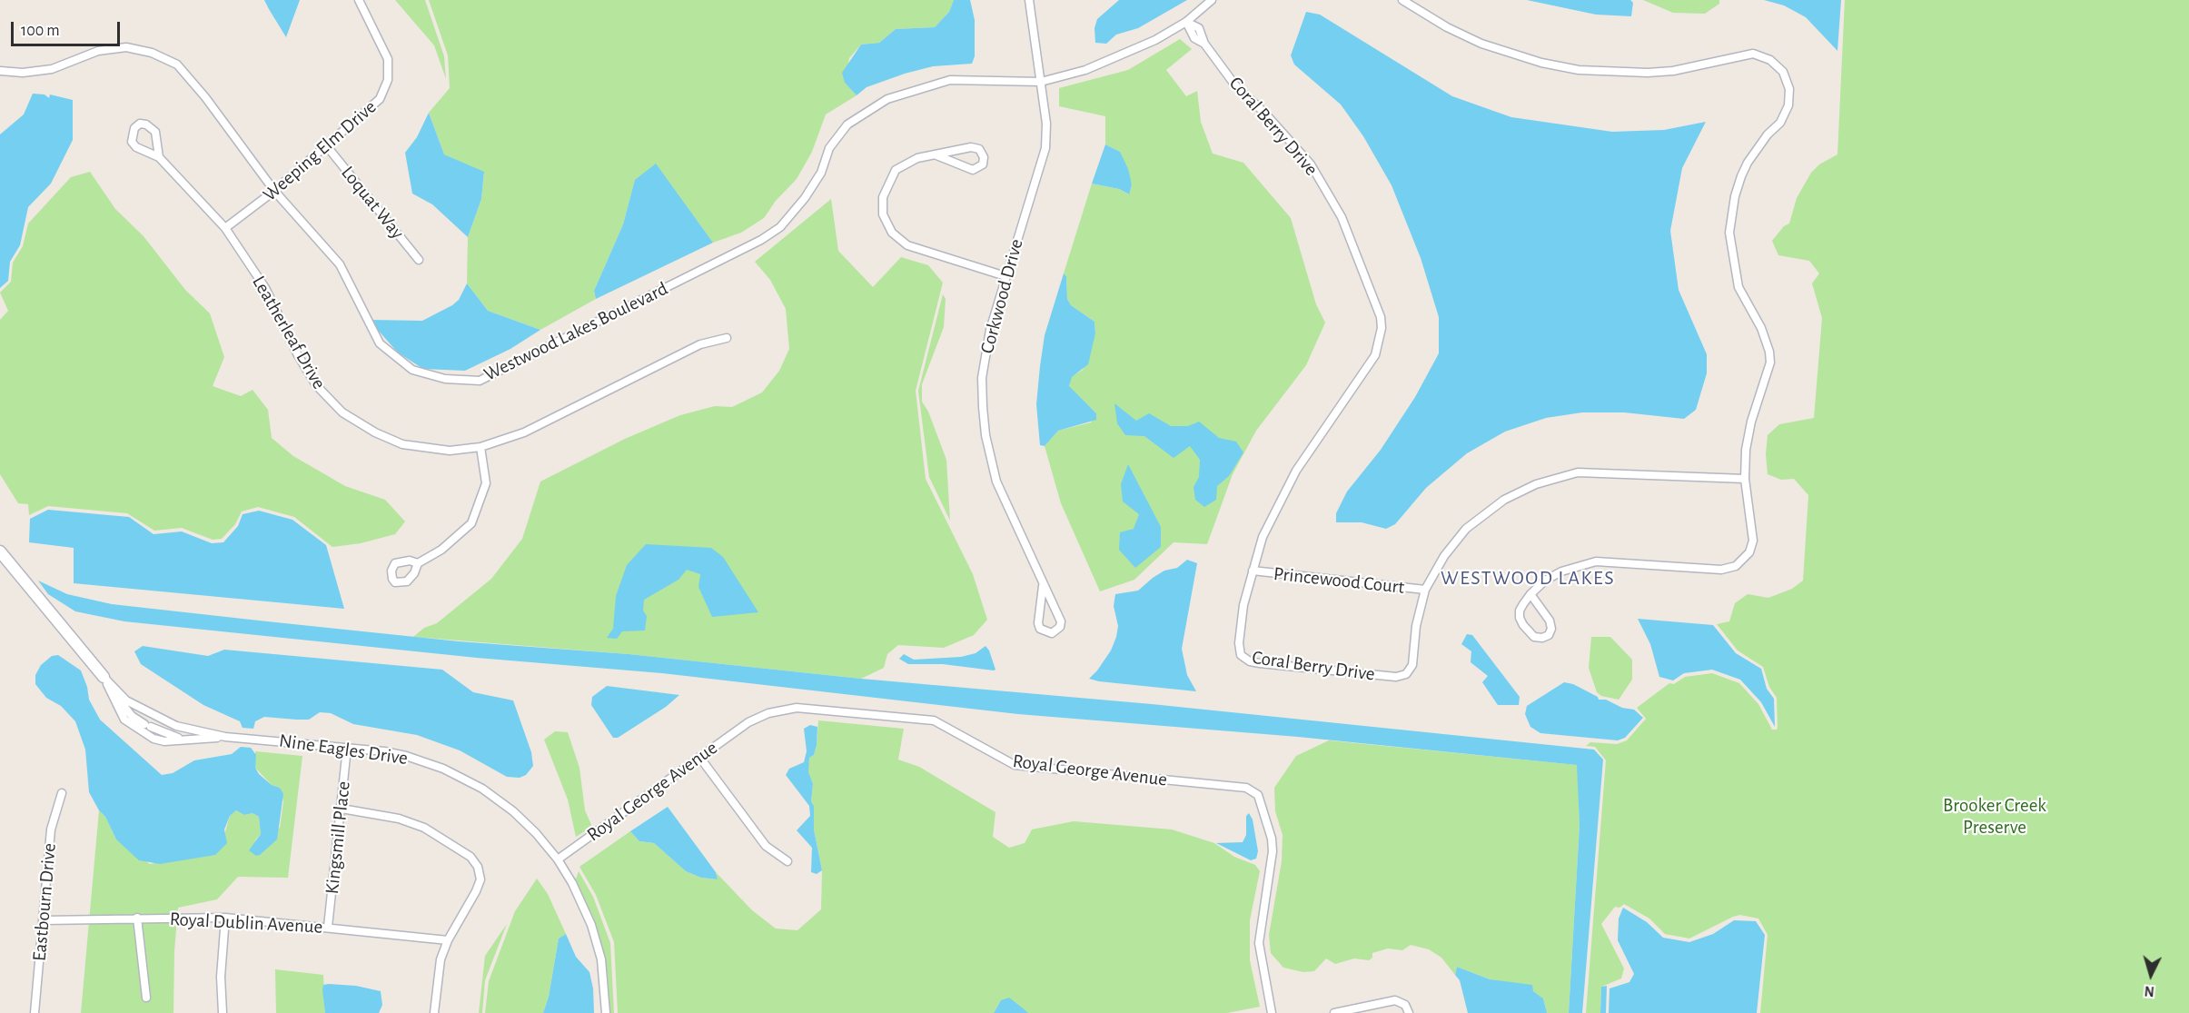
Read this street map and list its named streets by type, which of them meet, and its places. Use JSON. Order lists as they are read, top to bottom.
{
  "streets": {
    "street": [
      "Coral Berry Drive",
      "Weeping Elm Drive",
      "Loquat Way",
      "Corkwood Drive",
      "Westwood Lakes Boulevard",
      "Leatherleaf Drive",
      "Princewood Court",
      "Nine Eagles Drive",
      "Royal George Avenue",
      "Kingsmill Place",
      "Eastbourn Drive",
      "Royal Dublin Avenue"
    ]
  },
  "crossings": [
    ["Coral Berry Drive", "Westwood Lakes Boulevard"],
    ["Coral Berry Drive", "Princewood Court"],
    ["Weeping Elm Drive", "Loquat Way"],
    ["Weeping Elm Drive", "Westwood Lakes Boulevard"],
    ["Weeping Elm Drive", "Leatherleaf Drive"],
    ["Corkwood Drive", "Westwood Lakes Boulevard"],
    ["Nine Eagles Drive", "Royal George Avenue"],
    ["Nine Eagles Drive", "Kingsmill Place"],
    ["Kingsmill Place", "Royal Dublin Avenue"],
    ["Eastbourn Drive", "Royal Dublin Avenue"]
  ],
  "districts": ["WESTWOOD LAKES"],
  "parks": ["Brooker Creek Preserve"],
  "scale_bar": "100 m",
  "north": "bottom"
}
